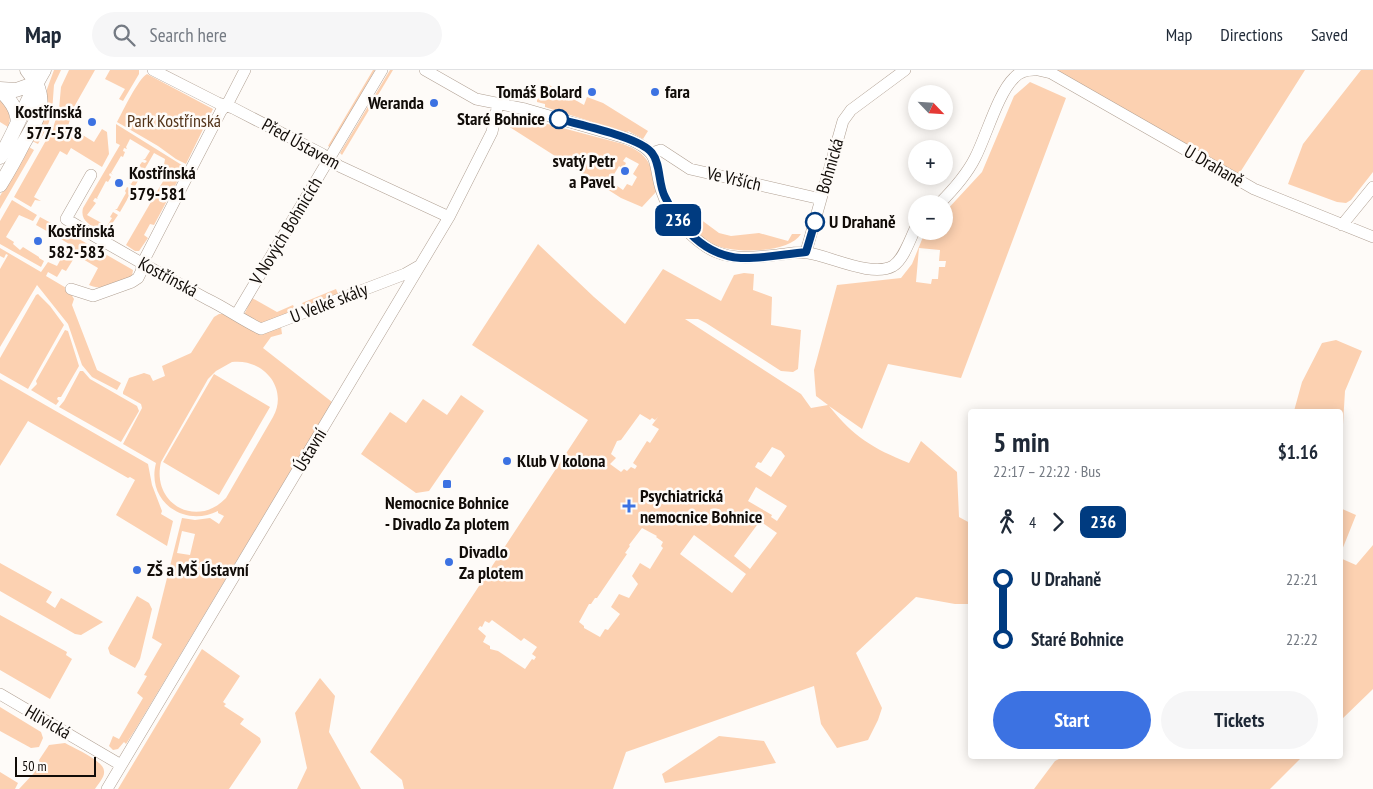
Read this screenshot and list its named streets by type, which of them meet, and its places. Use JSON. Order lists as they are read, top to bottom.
{
  "streets": {
    "street": [
      "Před Ústavem",
      "Bohnická",
      "U Drahaně",
      "Ve Vrších",
      "V Nových Bohnicích",
      "Kostřínská",
      "U Velké skály",
      "Ústavní",
      "Hlivická"
    ]
  },
  "crossings": [
    ["Před Ústavem", "V Nových Bohnicích"],
    ["Před Ústavem", "Ústavní"],
    ["Bohnická", "Ve Vrších"],
    ["V Nových Bohnicích", "Kostřínská"],
    ["V Nových Bohnicích", "U Velké skály"],
    ["Kostřínská", "U Velké skály"],
    ["U Velké skály", "Ústavní"],
    ["Ústavní", "Hlivická"]
  ],
  "parks": ["Park Kostřínská"],
  "places": {
    "other": [
      "Tomáš Bolard",
      "fara",
      "Weranda",
      "Staré Bohnice",
      "Kostřínská 577-578",
      "svatý Petr a Pavel",
      "Kostřínská 579-581",
      "U Drahaně",
      "Kostřínská 582-583",
      "Klub V kolona",
      "Divadlo Za plotem",
      "ZŠ a MŠ Ústavní"
    ],
    "transit": ["Nemocnice Bohnice - Divadlo Za plotem"],
    "health": ["Psychiatrická nemocnice Bohnice"]
  },
  "lines": ["bus line 236"],
  "scale_bar": "50 m",
  "north": "bottom right",
  "page": {
    "header": "Map",
    "search": "Search here",
    "nav": ["Map", "Directions", "Saved"],
    "on_map": "236",
    "map_buttons": ["+", "−"],
    "heading": ["5 min", "22:17 – 22:22 · Bus", "$1.16"],
    "legs": ["4", "236"],
    "list": [
      {
        "name": "U Drahaně",
        "value": "22:21"
      },
      {
        "name": "Staré Bohnice",
        "value": "22:22"
      }
    ],
    "buttons": ["Start", "Tickets"],
    "scale": "50 m"
  }
}
